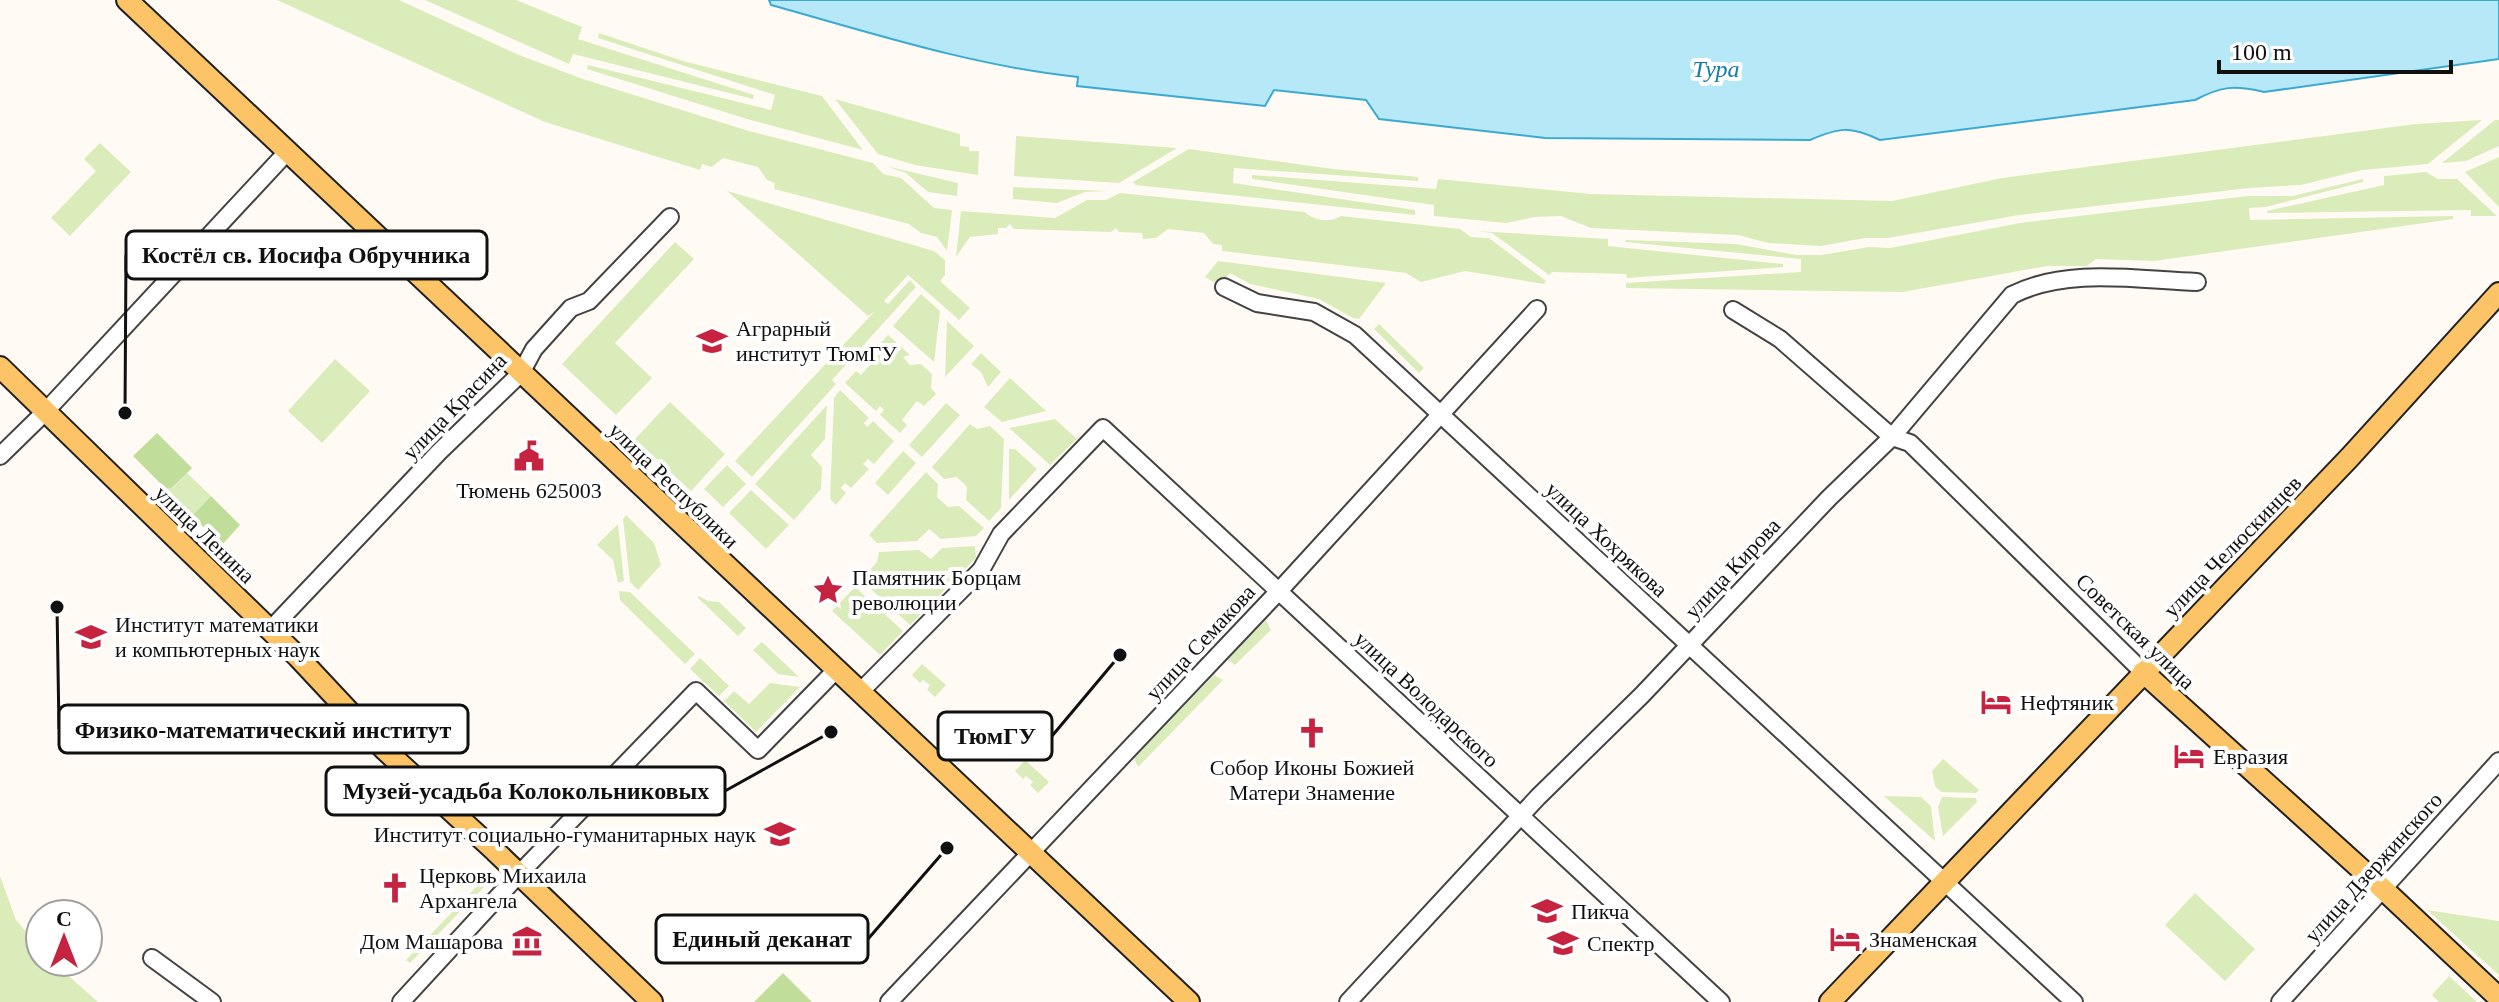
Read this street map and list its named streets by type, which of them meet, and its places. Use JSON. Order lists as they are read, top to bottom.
{
  "streets": {
    "main road": [
      "улица Республики",
      "улица Ленина",
      "улица Челюскинцев",
      "Советская улица"
    ],
    "street": [
      "улица Красина",
      "улица Хохрякова",
      "улица Кирова",
      "улица Семакова",
      "улица Володарского",
      "улица Дзержинского"
    ]
  },
  "crossings": [
    ["улица Красина", "улица Республики"],
    ["улица Красина", "улица Ленина"],
    ["улица Республики", "улица Семакова"],
    ["улица Республики", "улица Володарского"],
    ["улица Хохрякова", "улица Челюскинцев"],
    ["улица Хохрякова", "улица Кирова"],
    ["улица Хохрякова", "улица Семакова"],
    ["улица Челюскинцев", "Советская улица"],
    ["улица Кирова", "Советская улица"],
    ["улица Кирова", "улица Володарского"],
    ["Советская улица", "улица Дзержинского"],
    ["улица Семакова", "улица Володарского"]
  ],
  "water": ["Тура"],
  "places": {
    "school or university": [
      "Аграрный институт ТюмГУ",
      "Институт математики и компьютерных наук",
      "Институт социально-гуманитарных наук",
      "Пикча",
      "Спектр"
    ],
    "other": [
      "Костёл св. Иосифа Обручника",
      "Физико-математический институт",
      "ТюмГУ",
      "Музей-усадьба Колокольниковых",
      "Единый деканат"
    ],
    "public building": ["Тюмень 625003"],
    "place": ["Памятник Борцам революции"],
    "hotel": ["Нефтяник", "Евразия", "Знаменская"],
    "church": ["Собор Иконы Божией Матери Знамение", "Церковь Михаила Архангела"],
    "museum": ["Дом Машарова"]
  },
  "scale_bar": "100 m",
  "north": "top"
}
